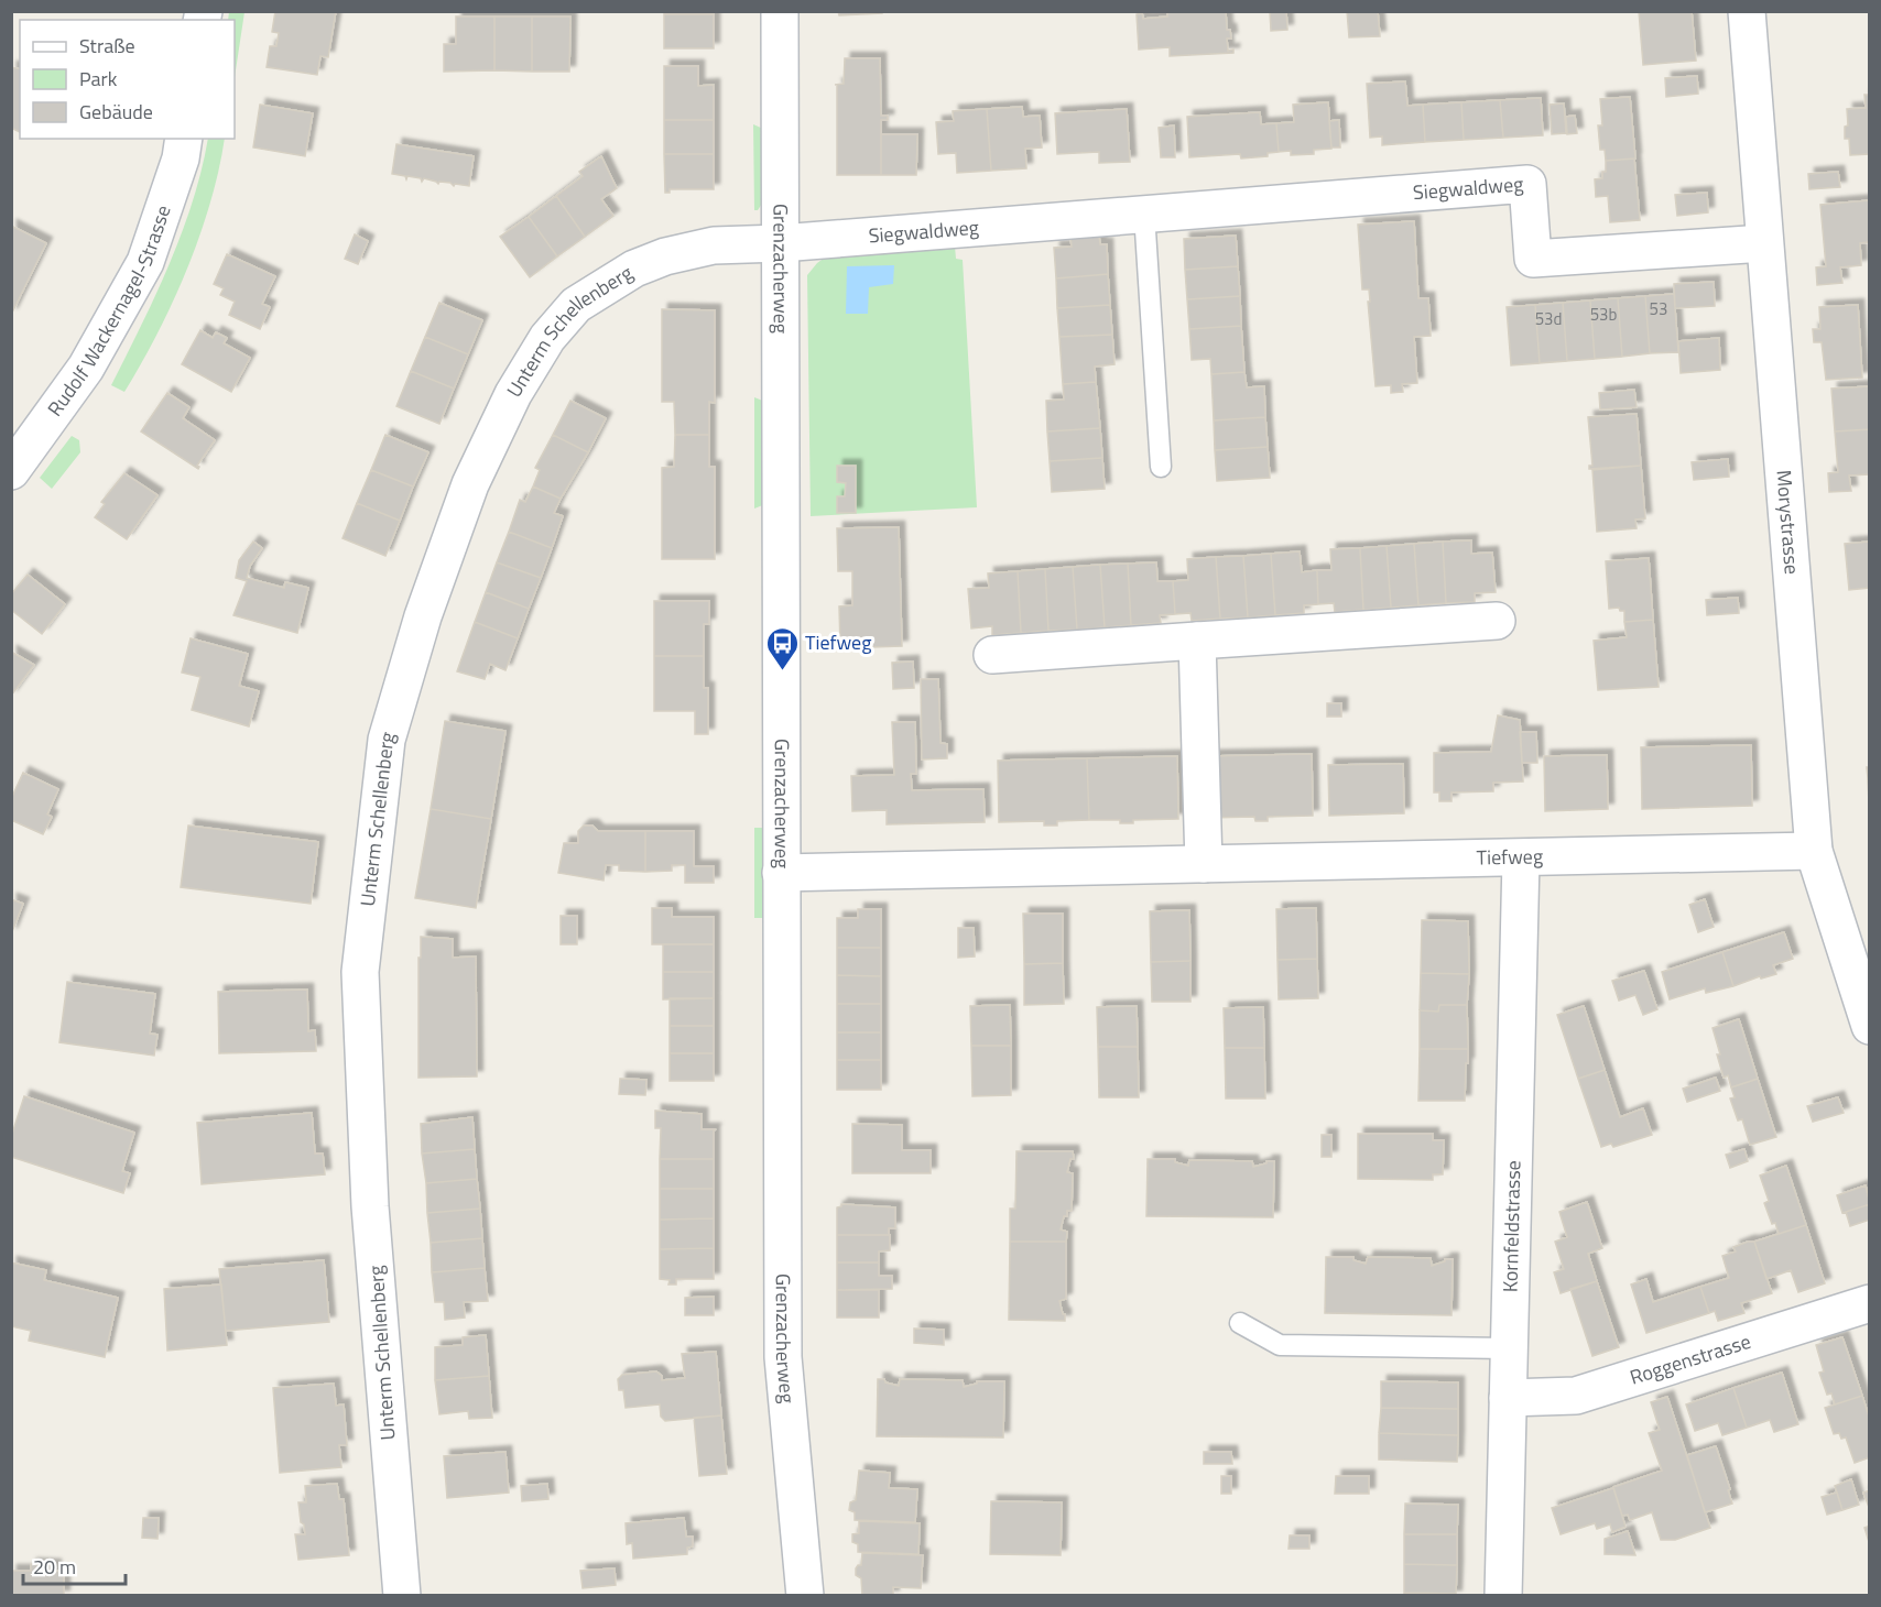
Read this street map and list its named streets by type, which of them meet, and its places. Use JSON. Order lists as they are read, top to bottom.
{
  "streets": {
    "street": [
      "Siegwaldweg",
      "Grenzacherweg",
      "Rudolf Wackernagel-Strasse",
      "Unterm Schellenberg",
      "Morystrasse",
      "Tiefweg",
      "Kornfeldstrasse",
      "Roggenstrasse"
    ]
  },
  "crossings": [
    ["Siegwaldweg", "Grenzacherweg"],
    ["Siegwaldweg", "Unterm Schellenberg"],
    ["Siegwaldweg", "Morystrasse"],
    ["Grenzacherweg", "Unterm Schellenberg"],
    ["Grenzacherweg", "Tiefweg"],
    ["Morystrasse", "Tiefweg"],
    ["Tiefweg", "Kornfeldstrasse"],
    ["Kornfeldstrasse", "Roggenstrasse"]
  ],
  "places": {
    "bus stop": ["Tiefweg"]
  },
  "house_numbers": ["53", "53b", "53d"],
  "legend": ["Straße", "Park", "Gebäude"],
  "scale_bar": "20 m"
}
